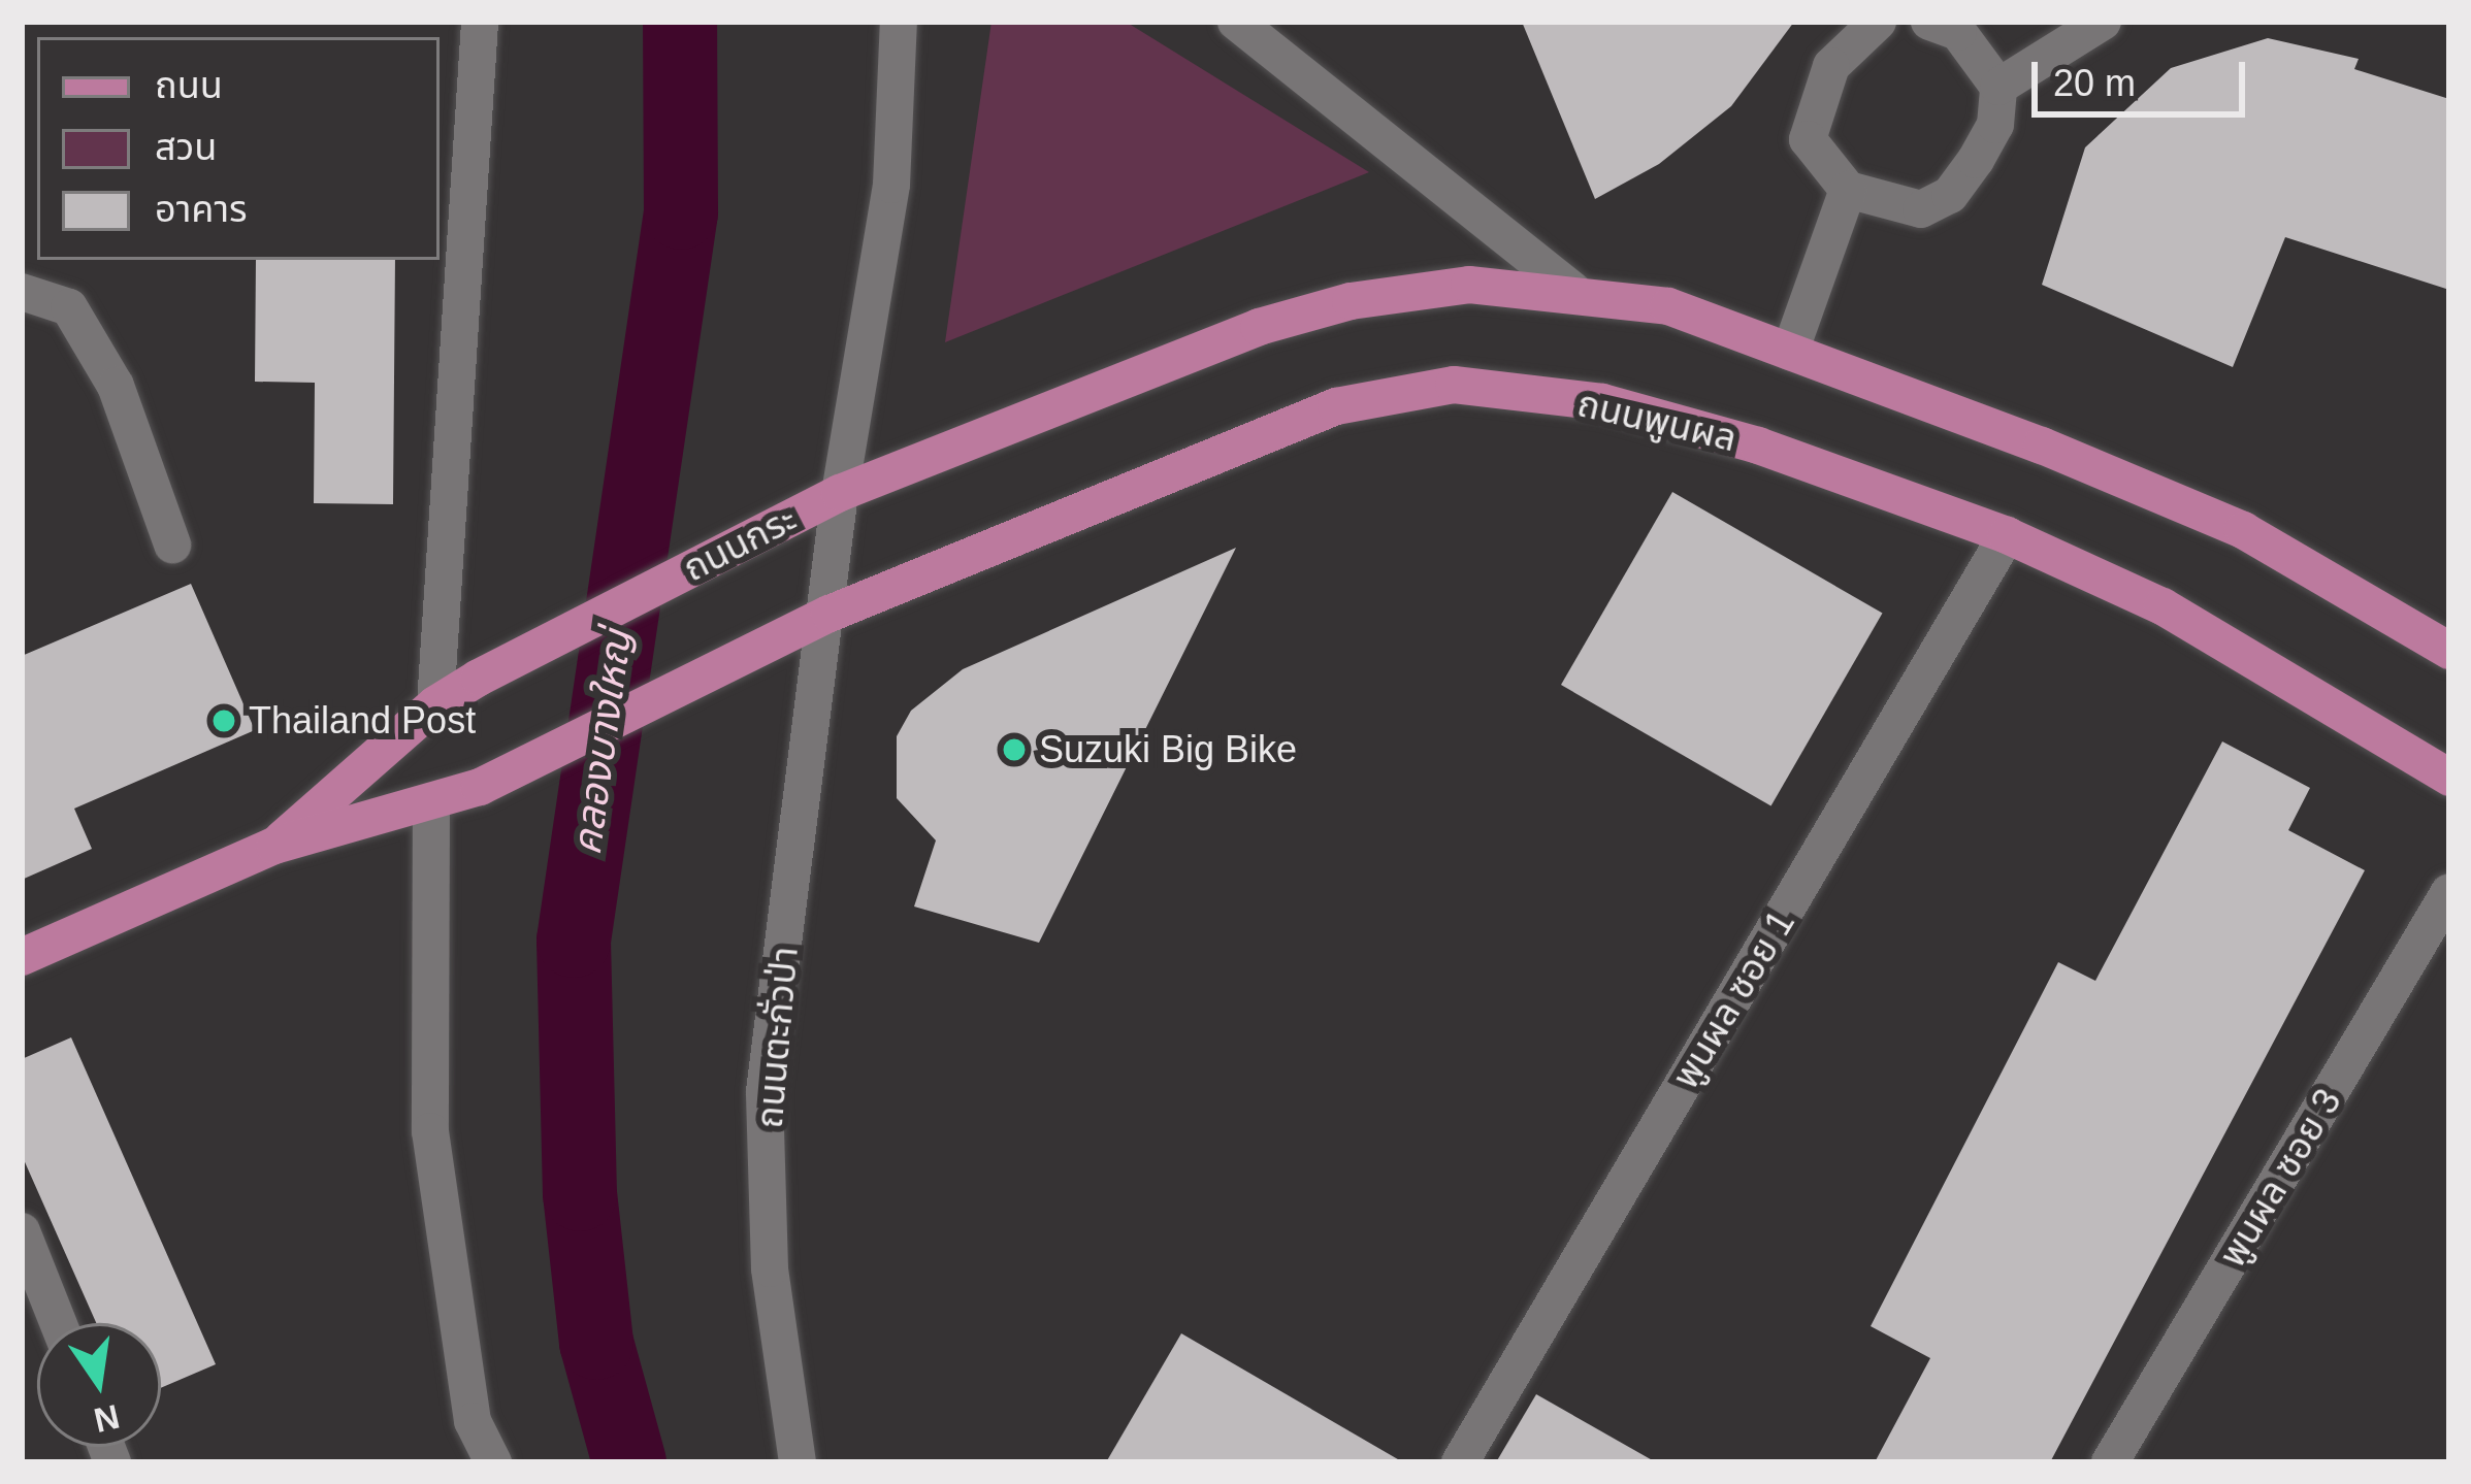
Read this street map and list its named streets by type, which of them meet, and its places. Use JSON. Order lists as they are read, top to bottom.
{
  "streets": {
    "main road": ["ถนนพูนผล", "ถนนกระ"],
    "street": ["พูนผล ซอย 1", "ถนนตะกั่วป่า", "พูนผล ซอย 3"]
  },
  "crossings": [
    ["ถนนพูนผล", "ถนนกระ"],
    ["ถนนพูนผล", "พูนผล ซอย 1"],
    ["ถนนพูนผล", "ถนนตะกั่วป่า"],
    ["ถนนกระ", "ถนนตะกั่วป่า"]
  ],
  "water": ["คลองบางใหญ่"],
  "places": ["Thailand Post", "Suzuki Big Bike"],
  "legend": ["ถนน", "สวน", "อาคาร"],
  "scale_bar": "20 m",
  "north": "bottom"
}
